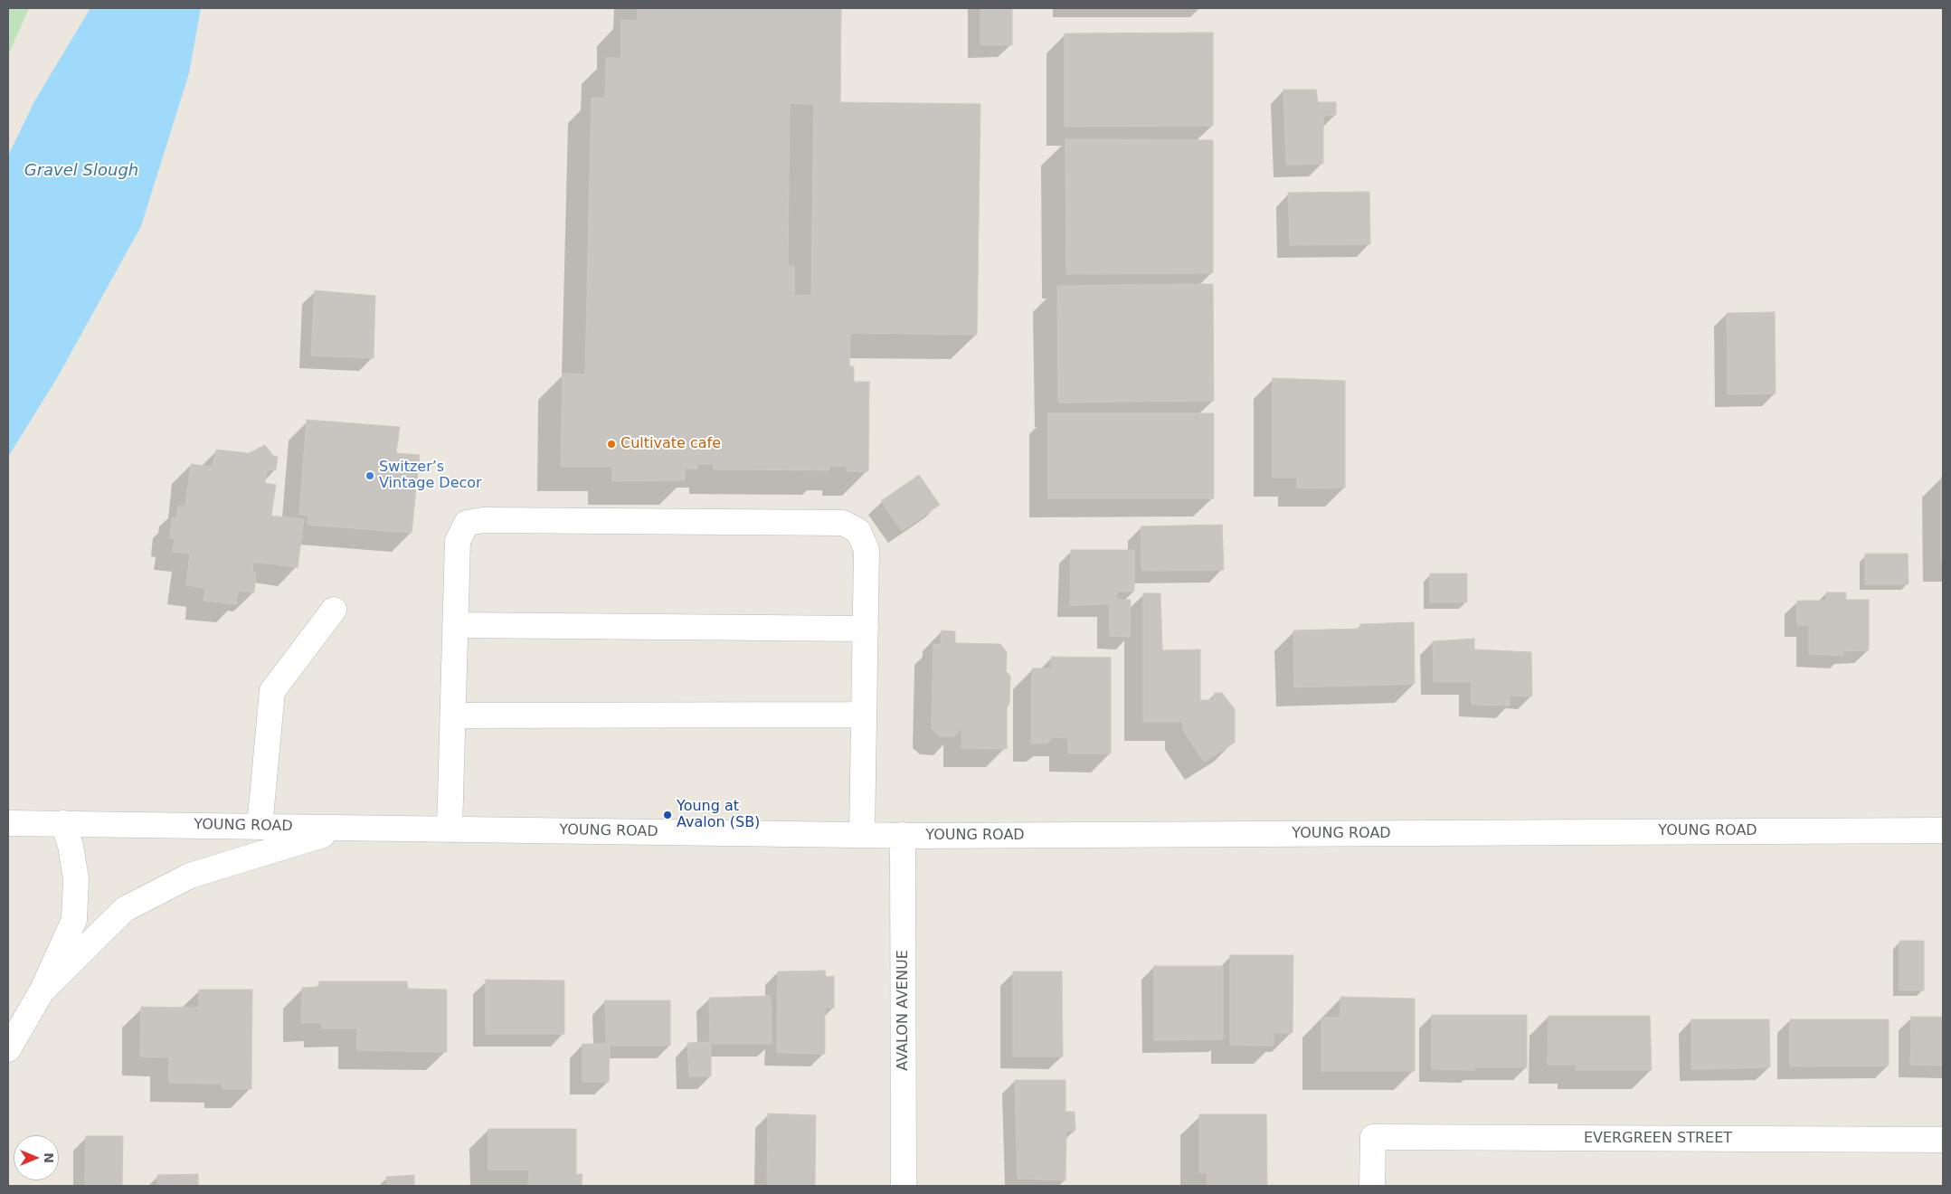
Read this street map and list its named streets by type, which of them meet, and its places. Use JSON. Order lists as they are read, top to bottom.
{
  "streets": {
    "street": ["YOUNG ROAD", "AVALON AVENUE", "EVERGREEN STREET"]
  },
  "crossings": [
    ["YOUNG ROAD", "AVALON AVENUE"]
  ],
  "water": ["Gravel Slough"],
  "places": ["Cultivate cafe", "Switzer’s Vintage Decor", "Young at Avalon (SB)"],
  "north": "right"
}
